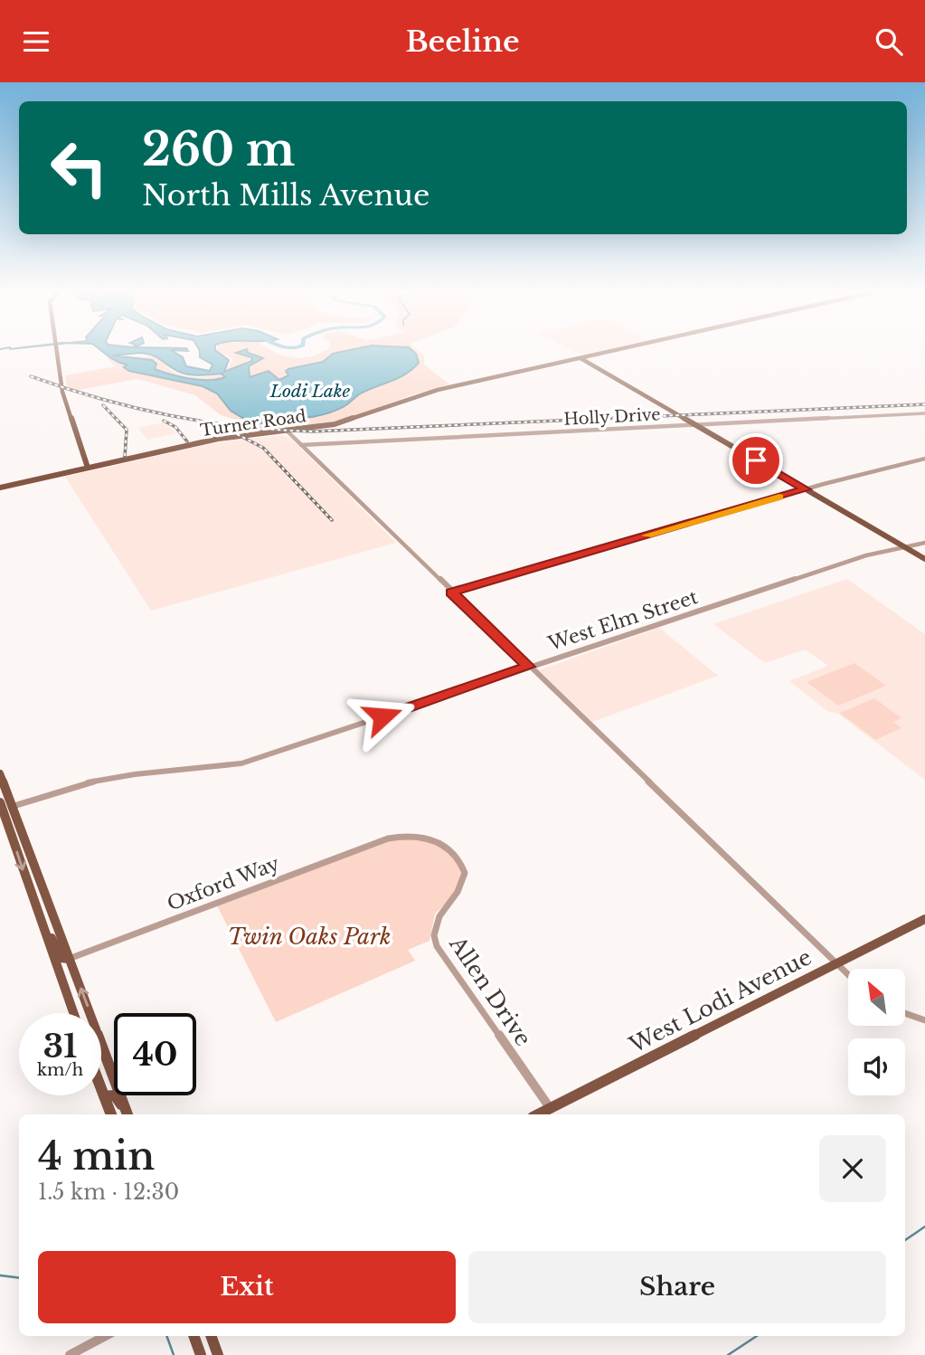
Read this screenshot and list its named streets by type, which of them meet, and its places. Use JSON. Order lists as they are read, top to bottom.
{
  "streets": {
    "main road": ["Turner Road", "West Lodi Avenue"],
    "street": [
      "Holly Drive",
      "West Elm Street",
      "Oxford Way",
      "Allen Drive"
    ]
  },
  "crossings": [
    ["Oxford Way", "Allen Drive"],
    ["Allen Drive", "West Lodi Avenue"]
  ],
  "water": ["Lodi Lake"],
  "parks": ["Twin Oaks Park"],
  "north": "top left",
  "page": {
    "header": "Beeline",
    "turn": ["260 m", "North Mills Avenue"],
    "speed": "31 km/h",
    "limit": "40",
    "heading": ["4 min", "1.5 km · 12:30"],
    "buttons": ["Exit", "Share"]
  }
}
